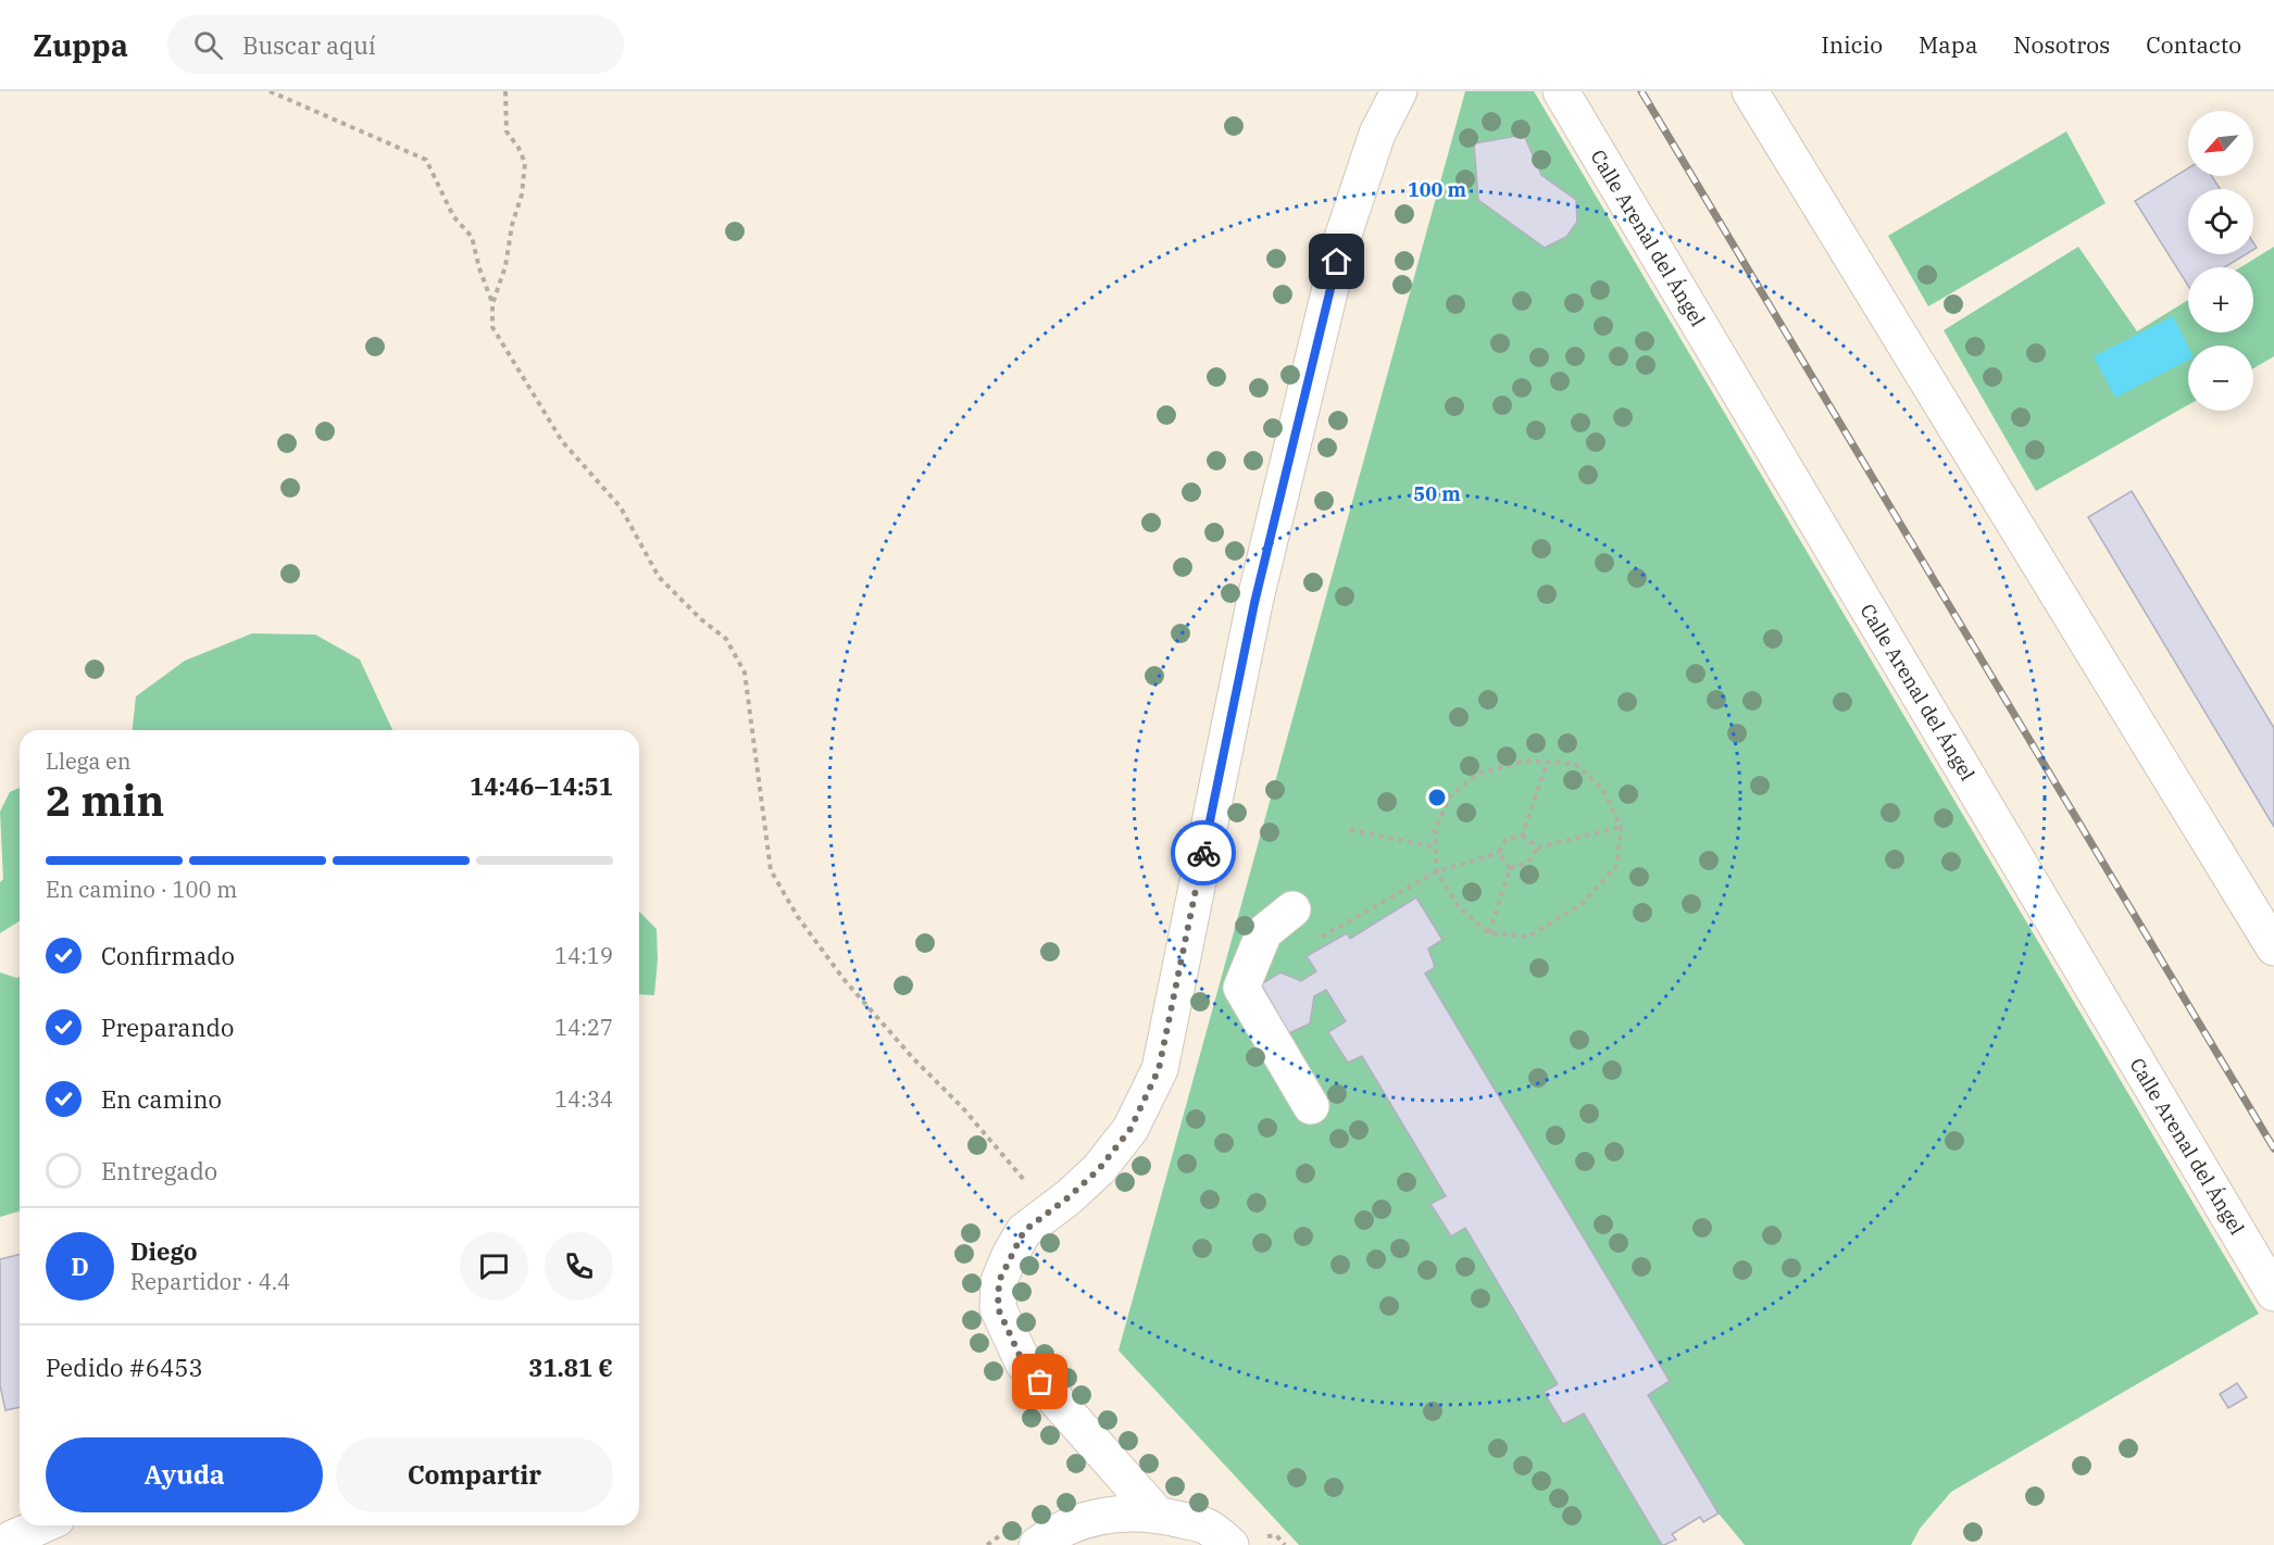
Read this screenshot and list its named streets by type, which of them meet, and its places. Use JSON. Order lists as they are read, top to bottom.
{
  "streets": {
    "street": ["Calle Arenal del Ángel"]
  },
  "north": "bottom left",
  "page": {
    "header": "Zuppa",
    "search": "Buscar aquí",
    "nav": [
      "Inicio",
      "Mapa",
      "Nosotros",
      "Contacto"
    ],
    "map_buttons": ["+", "−"],
    "heading": ["2 min", "Llega en", "14:46–14:51"],
    "panel": [
      "Diego",
      "Repartidor · 4.4",
      "Pedido #6453",
      "31.81 €"
    ],
    "bar": "En camino · 100 m",
    "list": [
      ["Confirmado", "14:19"],
      ["Preparando", "14:27"],
      ["En camino", "14:34"],
      "Entregado"
    ],
    "round": "D",
    "buttons": ["Ayuda", "Compartir"]
  },
  "rings": ["100 m", "50 m"]
}
